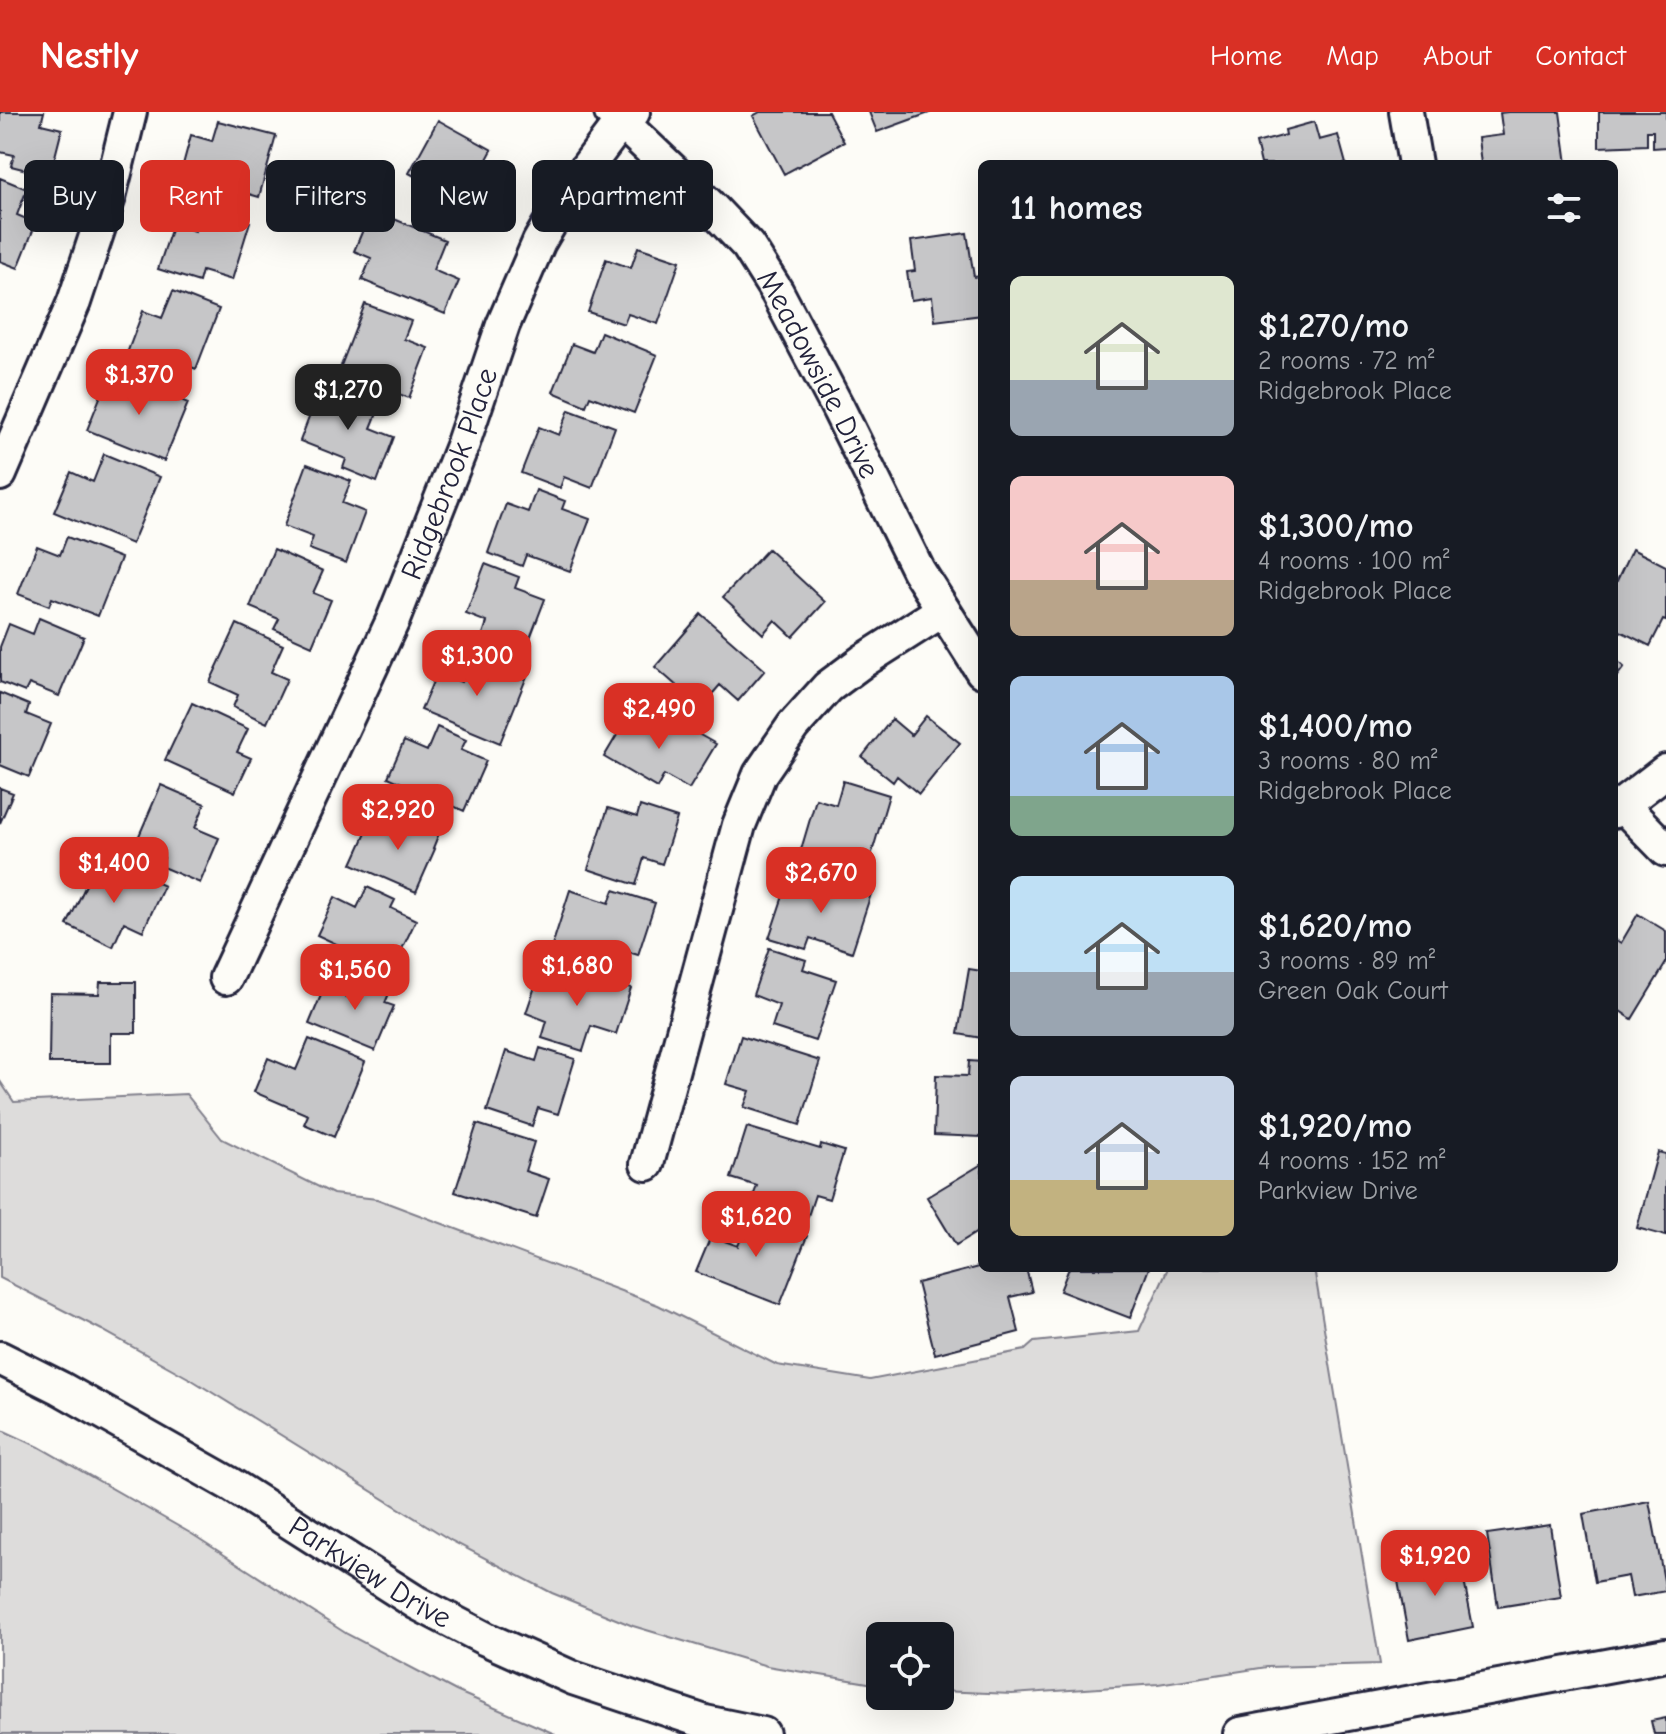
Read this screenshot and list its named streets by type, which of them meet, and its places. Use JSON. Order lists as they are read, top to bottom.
{
  "streets": {
    "street": ["Meadowside Drive", "Ridgebrook Place", "Parkview Drive"]
  },
  "crossings": [
    ["Meadowside Drive", "Ridgebrook Place"]
  ],
  "page": {
    "header": "Nestly",
    "nav": [
      "Home",
      "Map",
      "About",
      "Contact"
    ],
    "chip": [
      "Buy",
      "Rent",
      "Filters",
      "New",
      "Apartment"
    ],
    "heading": "11 homes",
    "list": [
      {
        "name": "$1,270/mo",
        "note": "2 rooms · 72 m² · Ridgebrook Place"
      },
      {
        "name": "$1,300/mo",
        "note": "4 rooms · 100 m² · Ridgebrook Place"
      },
      {
        "name": "$1,400/mo",
        "note": "3 rooms · 80 m² · Ridgebrook Place"
      },
      {
        "name": "$1,620/mo",
        "note": "3 rooms · 89 m² · Green Oak Court"
      },
      {
        "name": "$1,920/mo",
        "note": "4 rooms · 152 m² · Parkview Drive"
      }
    ],
    "price": [
      "$1,370",
      "$1,270",
      "$1,300",
      "$2,490",
      "$2,920",
      "$1,400",
      "$2,670",
      "$1,680",
      "$1,560",
      "$1,620",
      "$1,920"
    ]
  }
}
